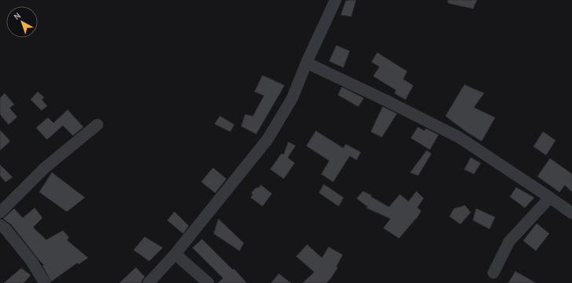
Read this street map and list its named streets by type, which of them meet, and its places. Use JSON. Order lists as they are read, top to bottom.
{
  "north": "top left"
}
